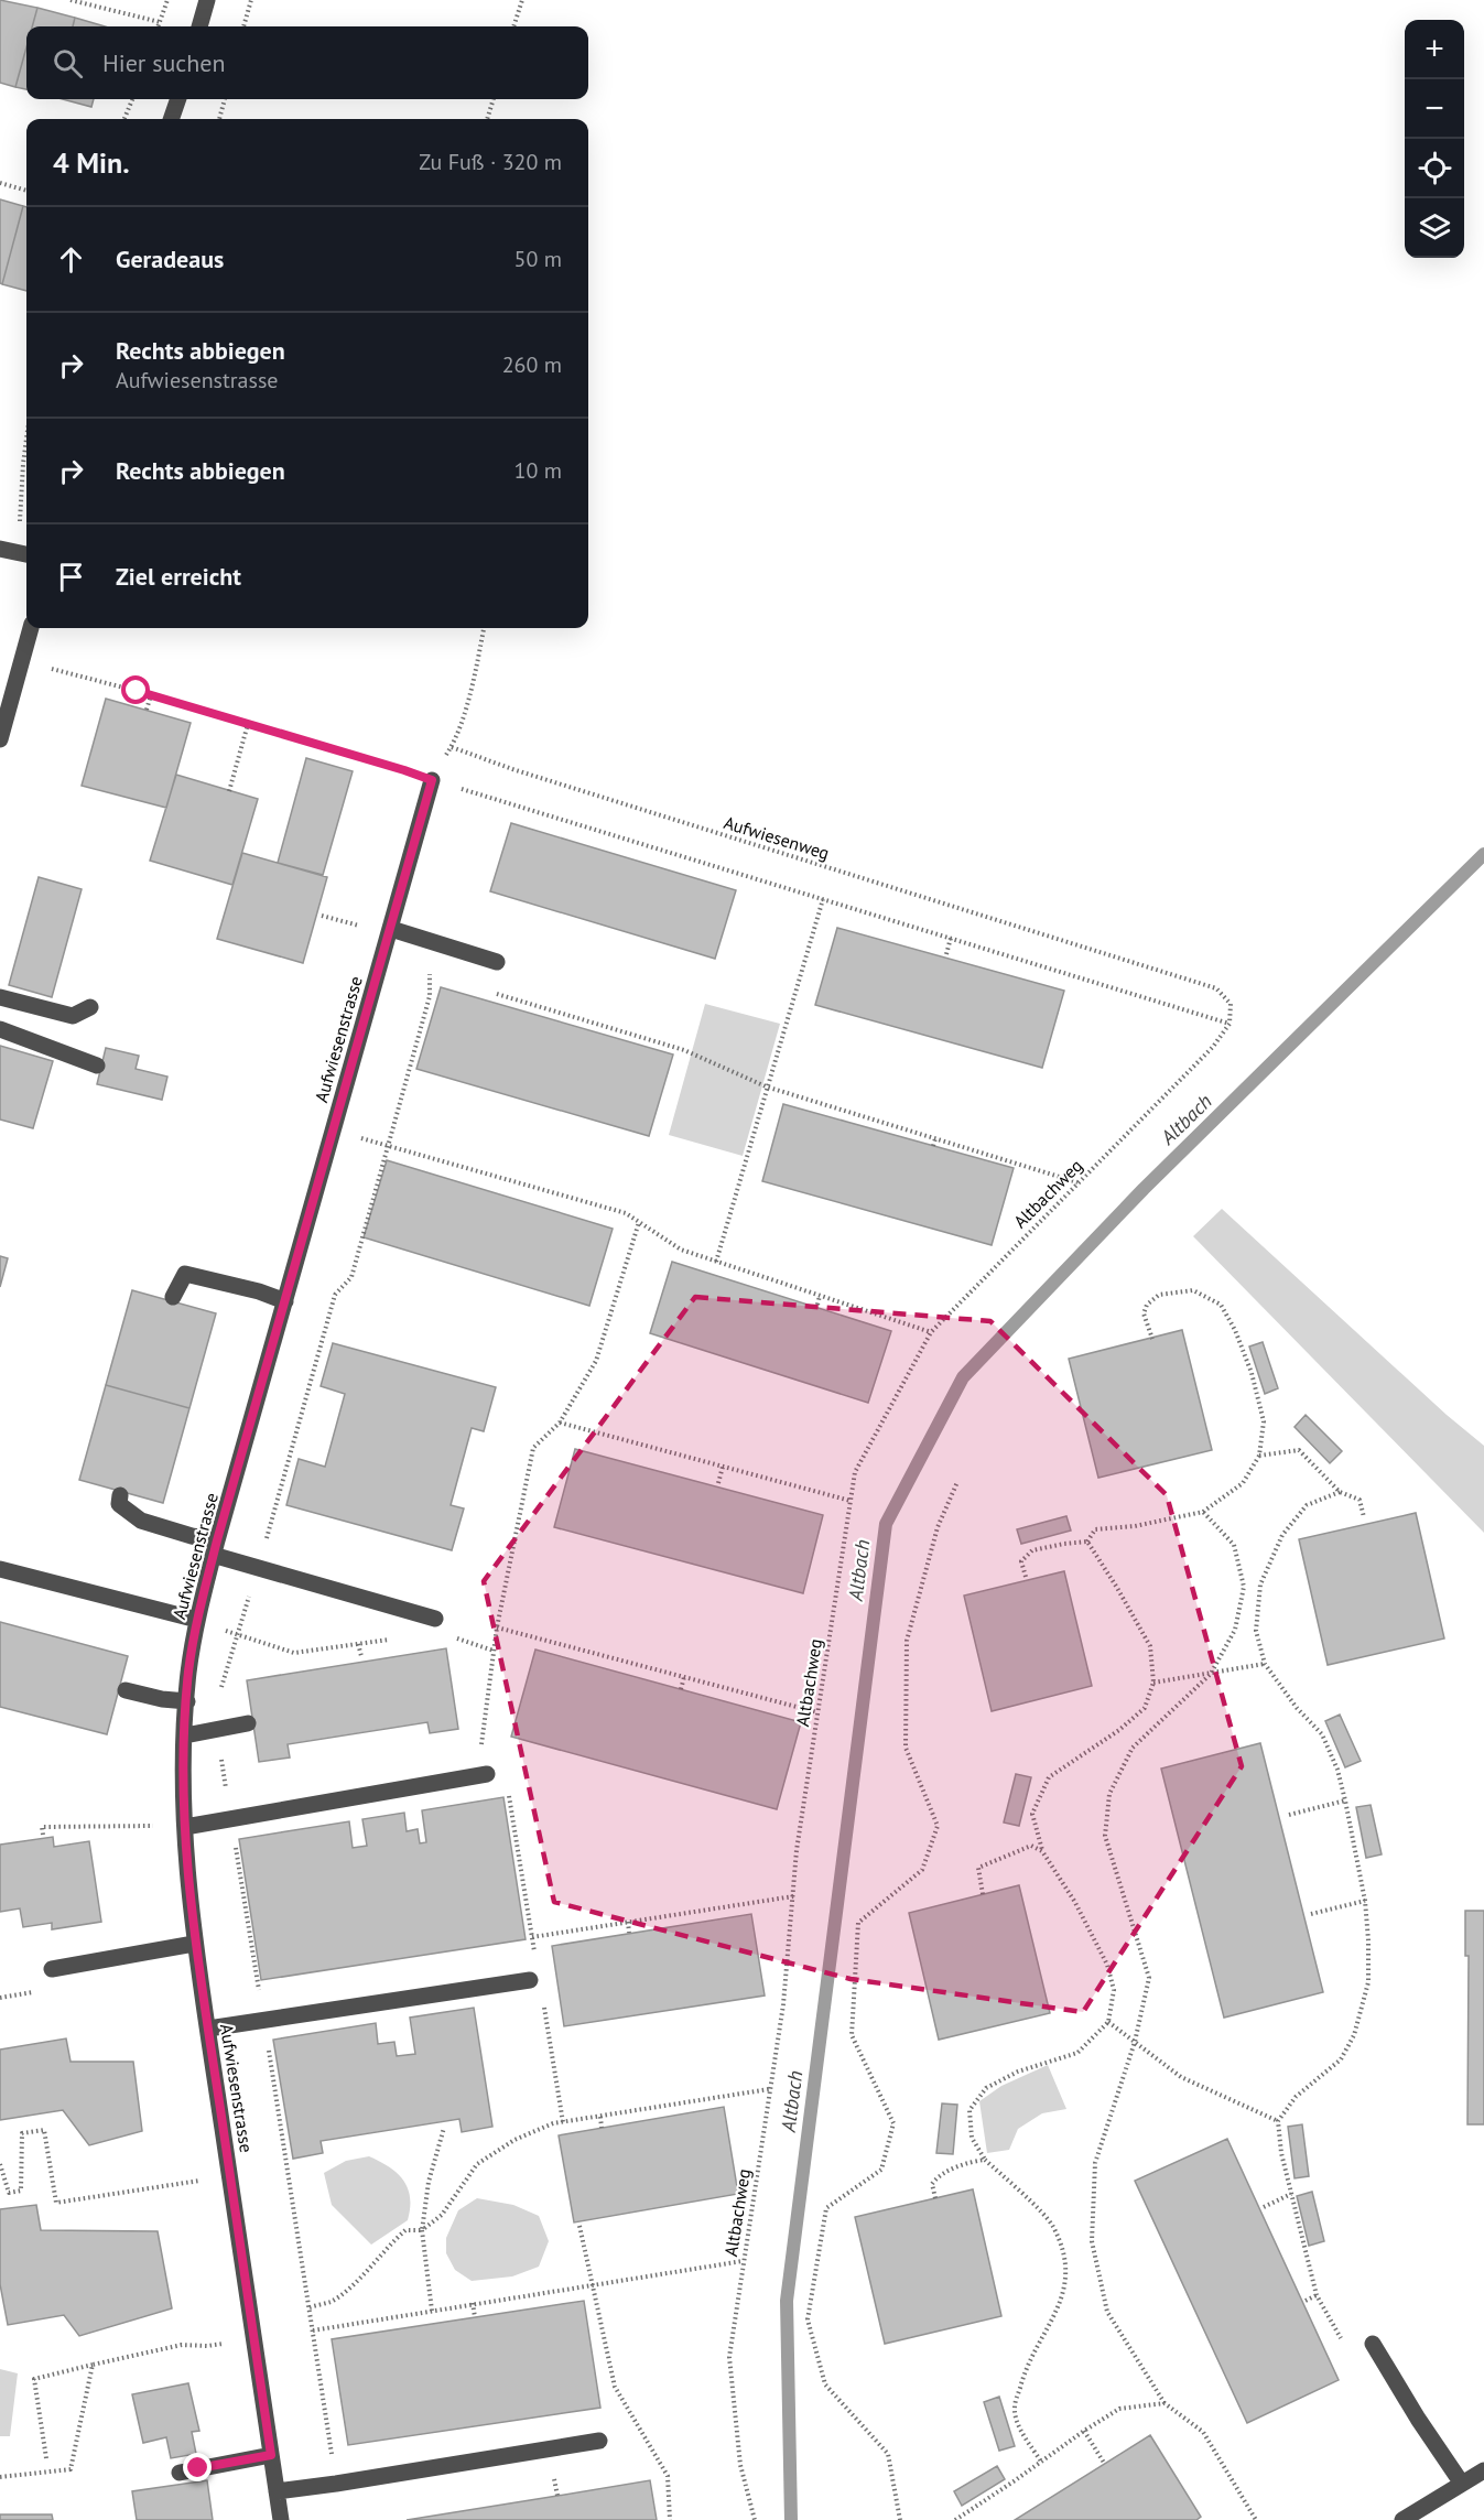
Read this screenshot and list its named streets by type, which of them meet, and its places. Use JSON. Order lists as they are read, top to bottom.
{
  "streets": {
    "street": ["Aufwiesenstrasse"],
    "path": ["Aufwiesenweg", "Altbachweg"]
  },
  "crossings": [
    ["Aufwiesenweg", "Altbachweg"]
  ],
  "water": ["Altbach"],
  "page": {
    "map_buttons": ["+", "−"],
    "search": "Hier suchen",
    "heading": ["4 Min.", "Zu Fuß · 320 m"],
    "list": [
      ["Geradeaus", "50 m"],
      ["Rechts abbiegen", "Aufwiesenstrasse", "260 m"],
      ["Rechts abbiegen", "10 m"],
      "Ziel erreicht"
    ]
  }
}
